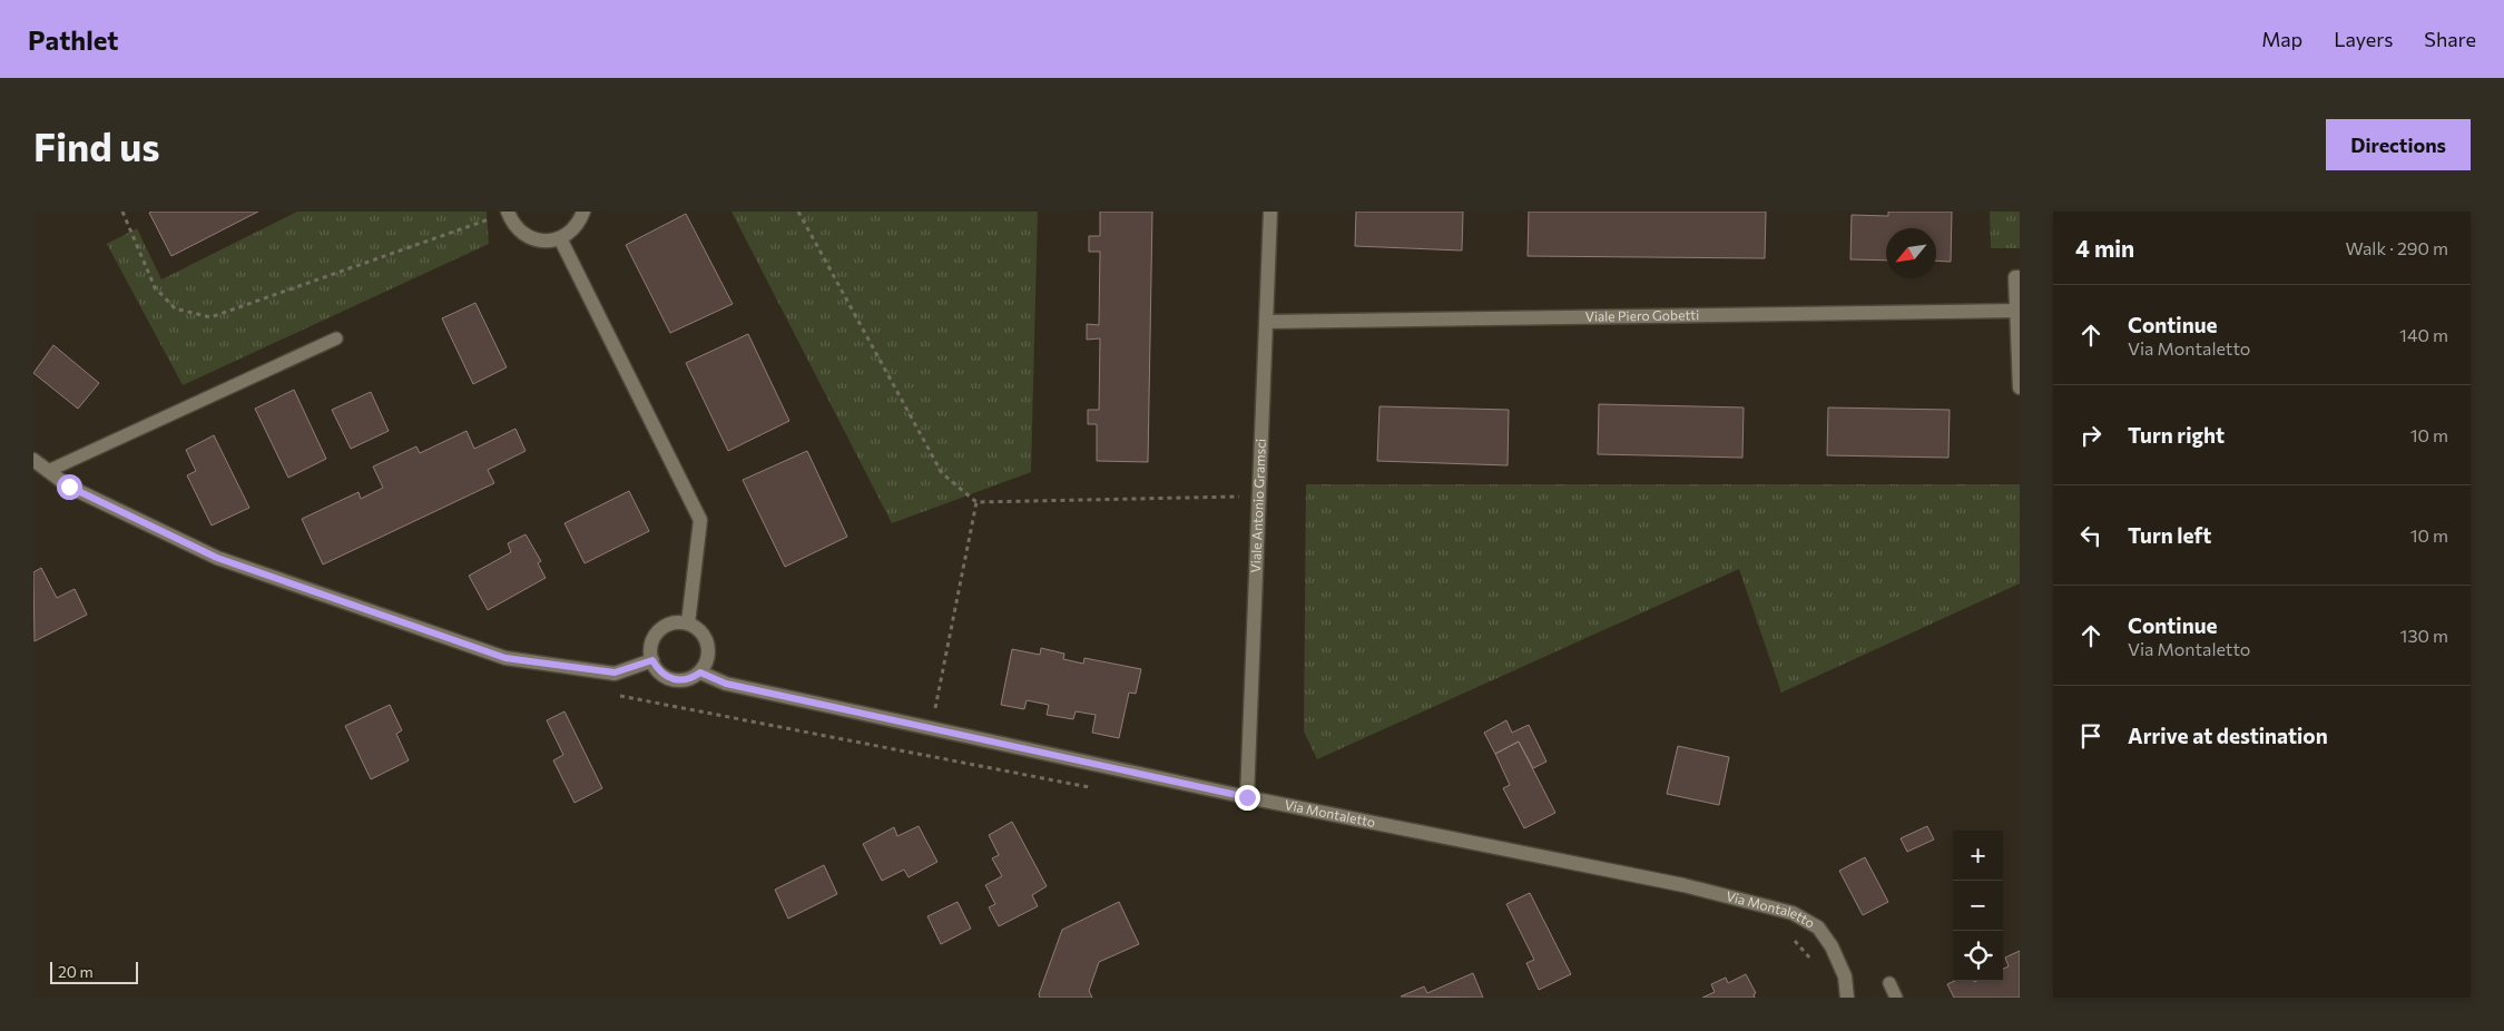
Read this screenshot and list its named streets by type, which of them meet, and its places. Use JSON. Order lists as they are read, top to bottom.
{
  "streets": {
    "street": ["Viale Piero Gobetti", "Viale Antonio Gramsci", "Via Montaletto"]
  },
  "crossings": [
    ["Viale Piero Gobetti", "Viale Antonio Gramsci"],
    ["Viale Antonio Gramsci", "Via Montaletto"]
  ],
  "scale_bar": "20 m",
  "north": "bottom left",
  "page": {
    "header": "Pathlet",
    "nav": ["Map", "Layers", "Share"],
    "buttons": "Directions",
    "title": "Find us",
    "heading": ["4 min", "Walk · 290 m"],
    "list": [
      ["Continue", "Via Montaletto", "140 m"],
      ["Turn right", "10 m"],
      ["Turn left", "10 m"],
      ["Continue", "Via Montaletto", "130 m"],
      "Arrive at destination"
    ],
    "map_buttons": ["+", "−"],
    "scale": "20 m"
  }
}
